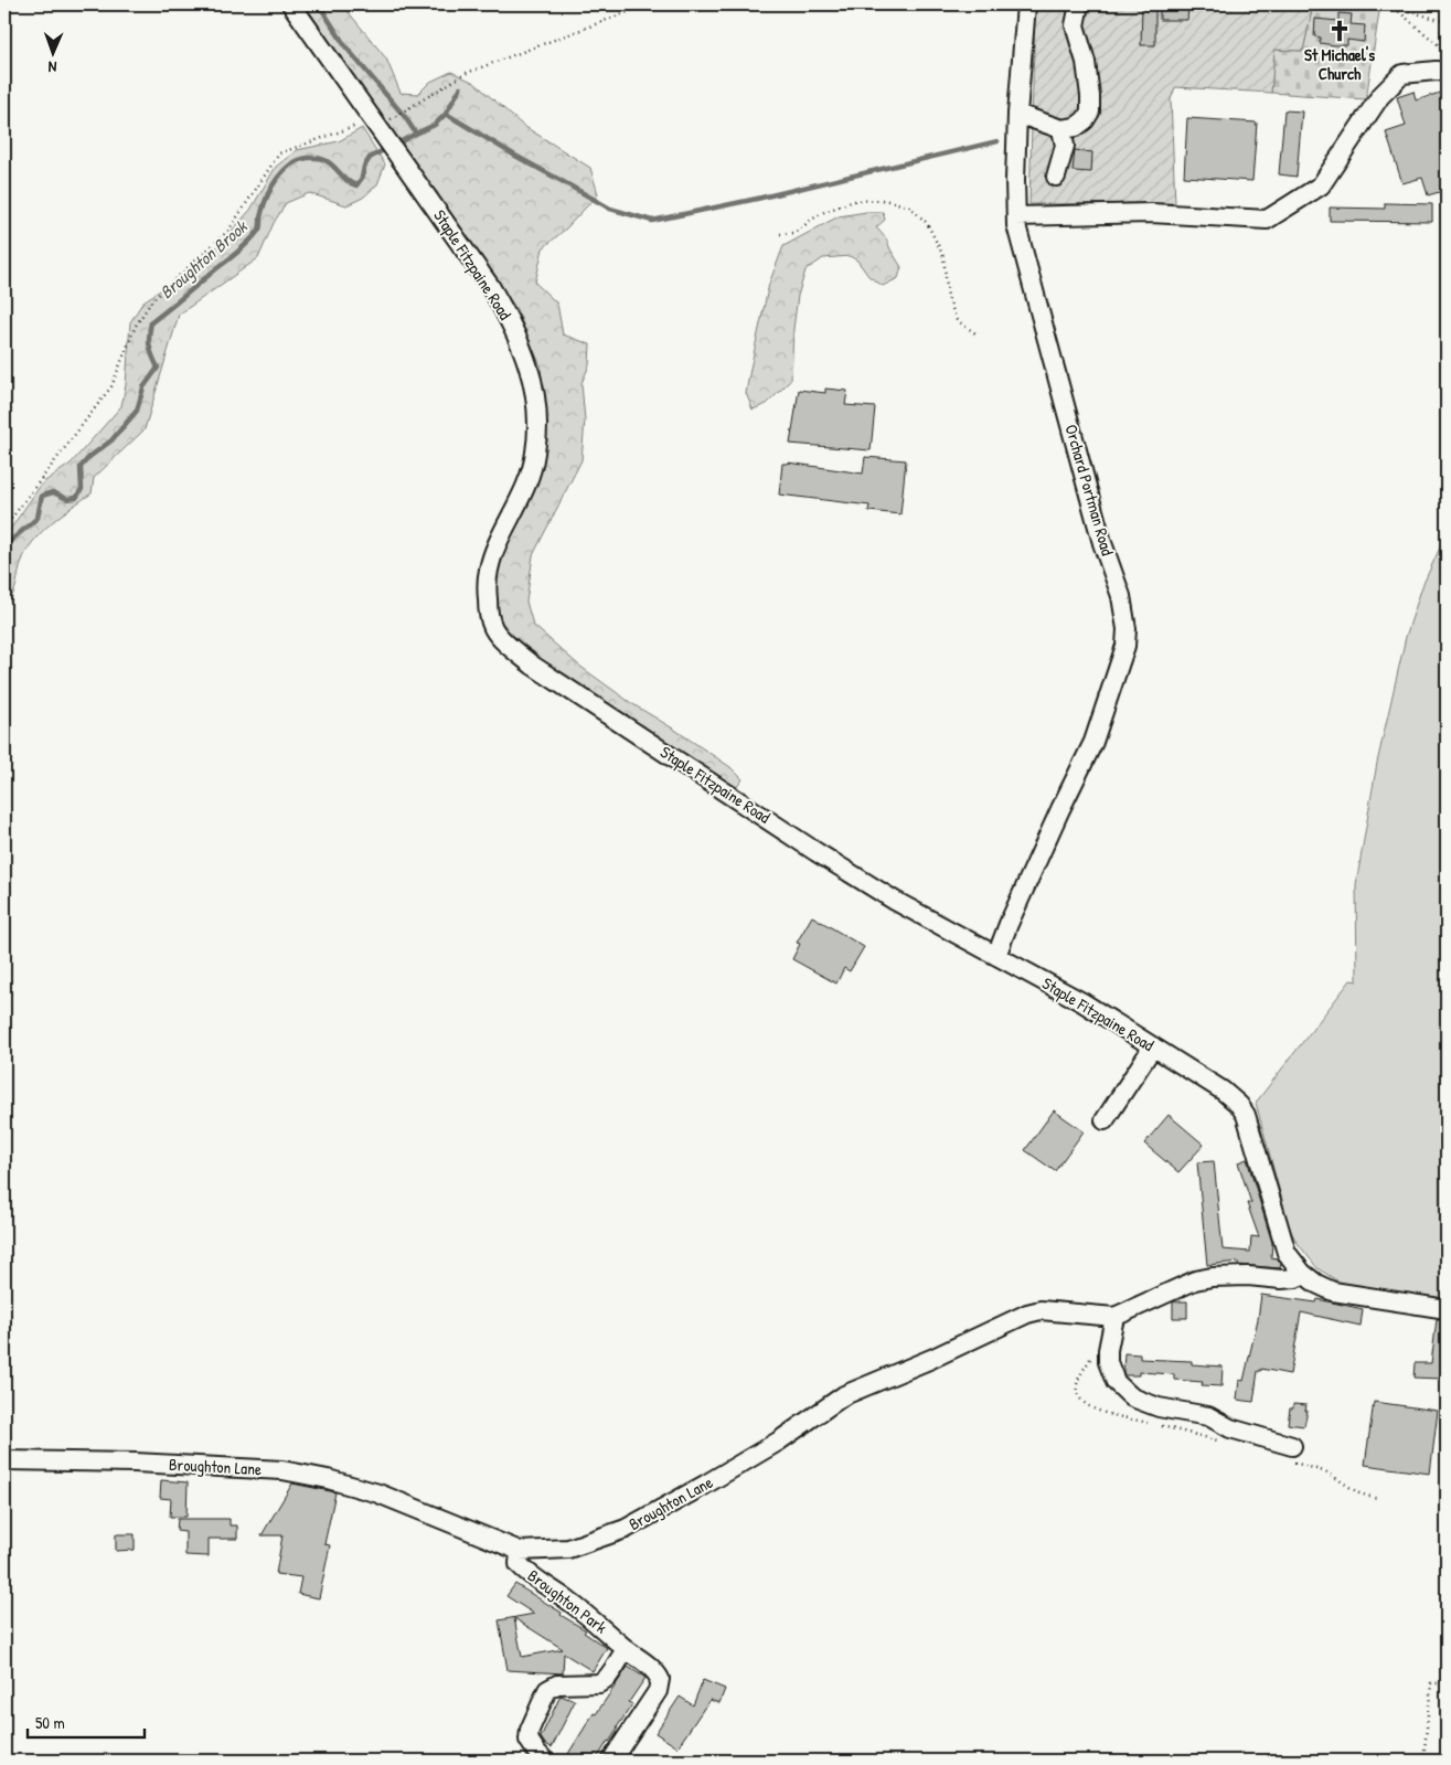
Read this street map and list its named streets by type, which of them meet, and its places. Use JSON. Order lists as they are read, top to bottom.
{
  "streets": {
    "street": [
      "Staple Fitzpaine Road",
      "Orchard Portman Road",
      "Broughton Lane",
      "Broughton Park"
    ]
  },
  "crossings": [
    ["Staple Fitzpaine Road", "Orchard Portman Road"],
    ["Staple Fitzpaine Road", "Broughton Lane"],
    ["Broughton Lane", "Broughton Park"]
  ],
  "water": ["Broughton Brook"],
  "places": {
    "church": ["St Michael's Church"]
  },
  "scale_bar": "50 m",
  "north": "bottom"
}
